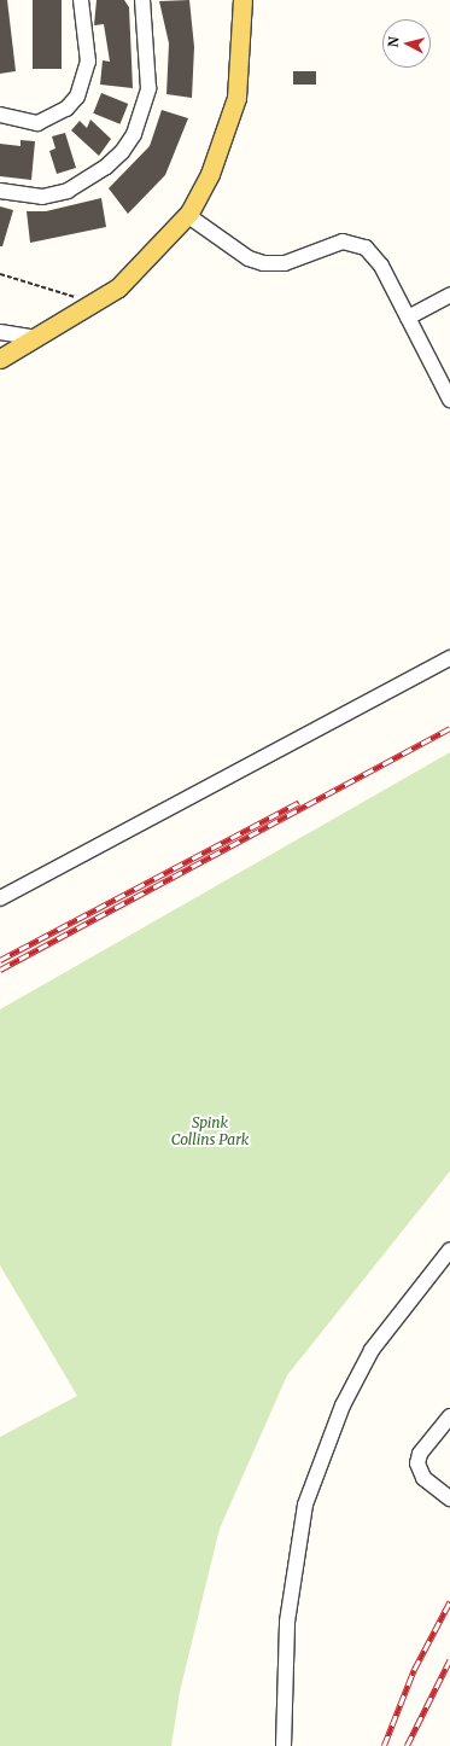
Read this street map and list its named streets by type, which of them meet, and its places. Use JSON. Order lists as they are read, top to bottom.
{
  "parks": ["Spink Collins Park"],
  "north": "left"
}
